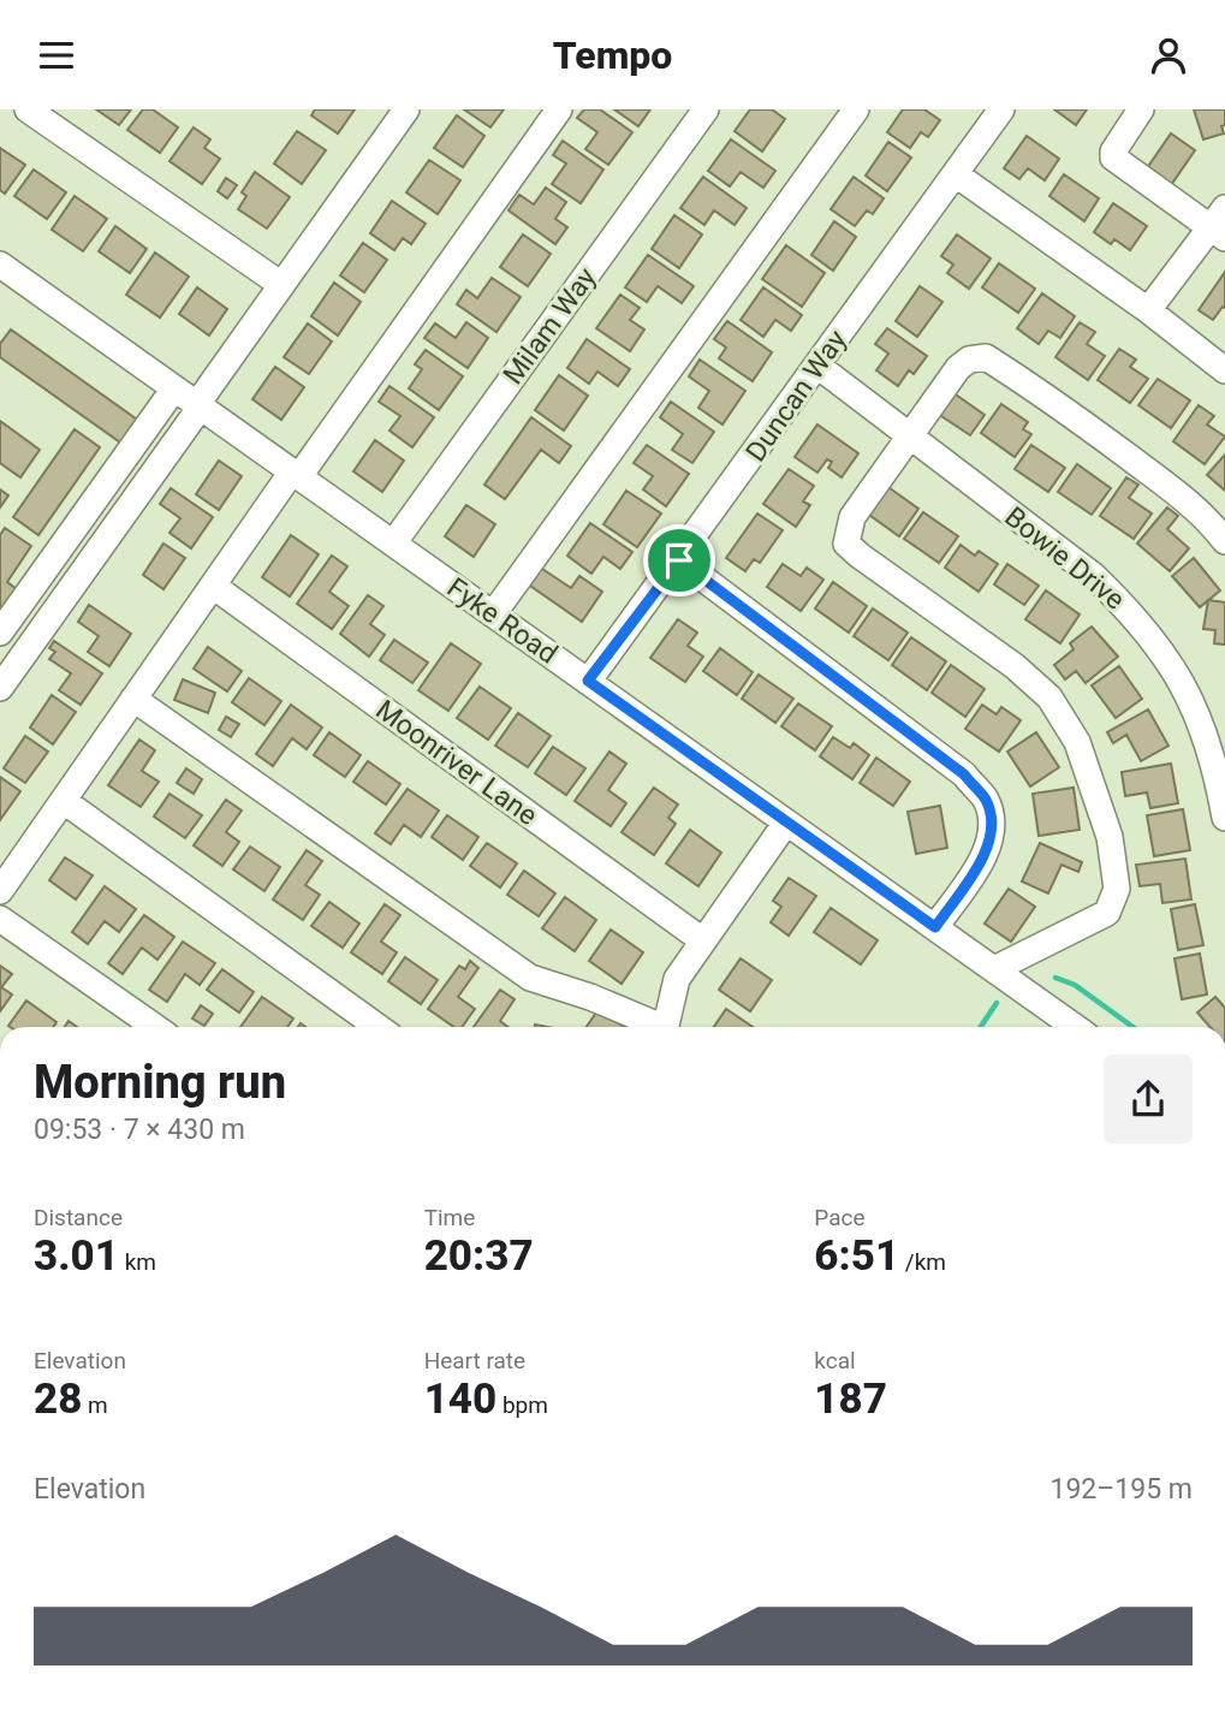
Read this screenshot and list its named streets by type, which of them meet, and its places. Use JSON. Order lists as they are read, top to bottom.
{
  "streets": {
    "street": [
      "Milam Way",
      "Duncan Way",
      "Bowie Drive",
      "Fyke Road",
      "Moonriver Lane"
    ]
  },
  "crossings": [
    ["Milam Way", "Fyke Road"],
    ["Duncan Way", "Bowie Drive"],
    ["Duncan Way", "Fyke Road"]
  ],
  "page": {
    "header": "Tempo",
    "heading": ["Morning run", "09:53 · 7 × 430 m"],
    "stats": [
      ["Distance", "3.01 km"],
      ["Time", "20:37"],
      ["Pace", "6:51 /km"],
      ["Elevation", "28 m"],
      ["Heart rate", "140 bpm"],
      ["kcal", "187"]
    ],
    "chart": ["Elevation", "192–195 m"]
  }
}
